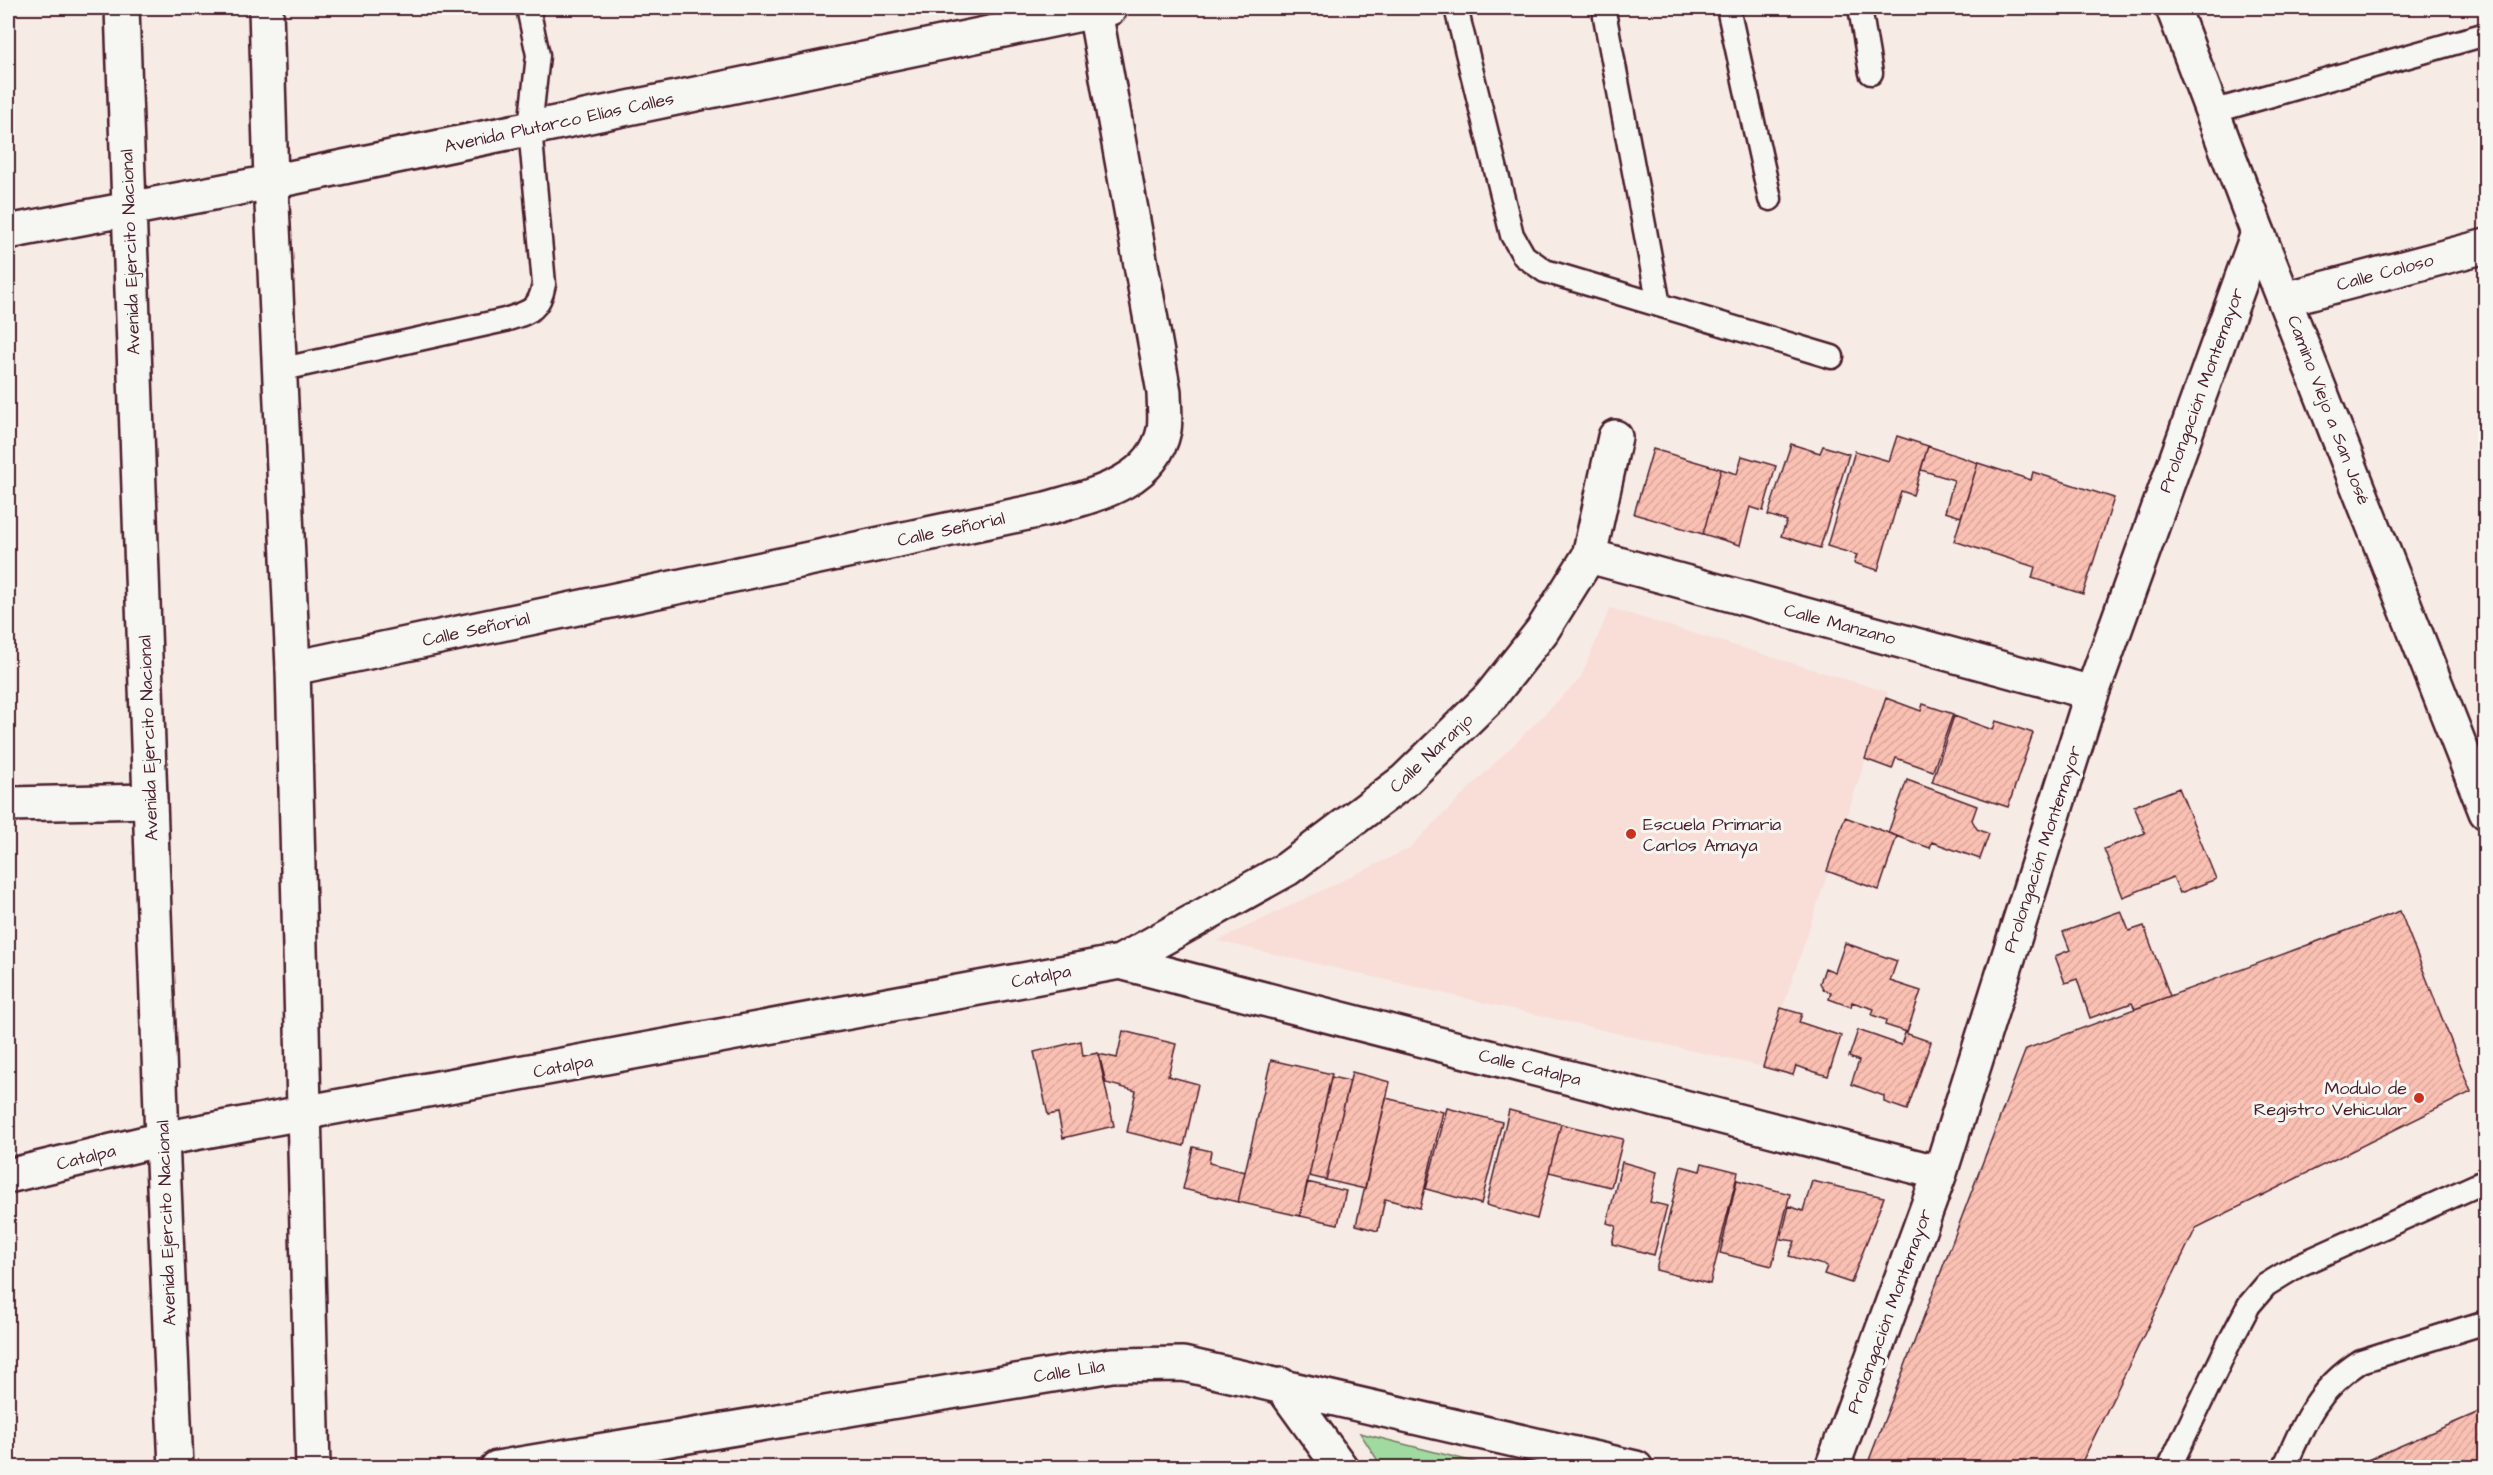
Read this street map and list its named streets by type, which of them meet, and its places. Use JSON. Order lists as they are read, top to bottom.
{
  "streets": {
    "street": [
      "Avenida Plutarco Elías Calles",
      "Avenida Ejercito Nacional",
      "Calle Coloso",
      "Prolongación Montemayor",
      "Camino Viejo a San José",
      "Calle Señorial",
      "Calle Manzano",
      "Calle Naranjo",
      "Catalpa",
      "Calle Catalpa",
      "Calle Lila"
    ]
  },
  "crossings": [
    ["Avenida Plutarco Elías Calles", "Avenida Ejercito Nacional"],
    ["Avenida Plutarco Elías Calles", "Calle Señorial"],
    ["Avenida Ejercito Nacional", "Catalpa"],
    ["Calle Coloso", "Camino Viejo a San José"],
    ["Prolongación Montemayor", "Camino Viejo a San José"],
    ["Prolongación Montemayor", "Calle Manzano"],
    ["Prolongación Montemayor", "Calle Catalpa"],
    ["Calle Manzano", "Calle Naranjo"],
    ["Calle Naranjo", "Catalpa"],
    ["Calle Naranjo", "Calle Catalpa"],
    ["Catalpa", "Calle Catalpa"]
  ],
  "places": ["Escuela Primaria Carlos Amaya", "Modulo de Registro Vehicular"]
}
